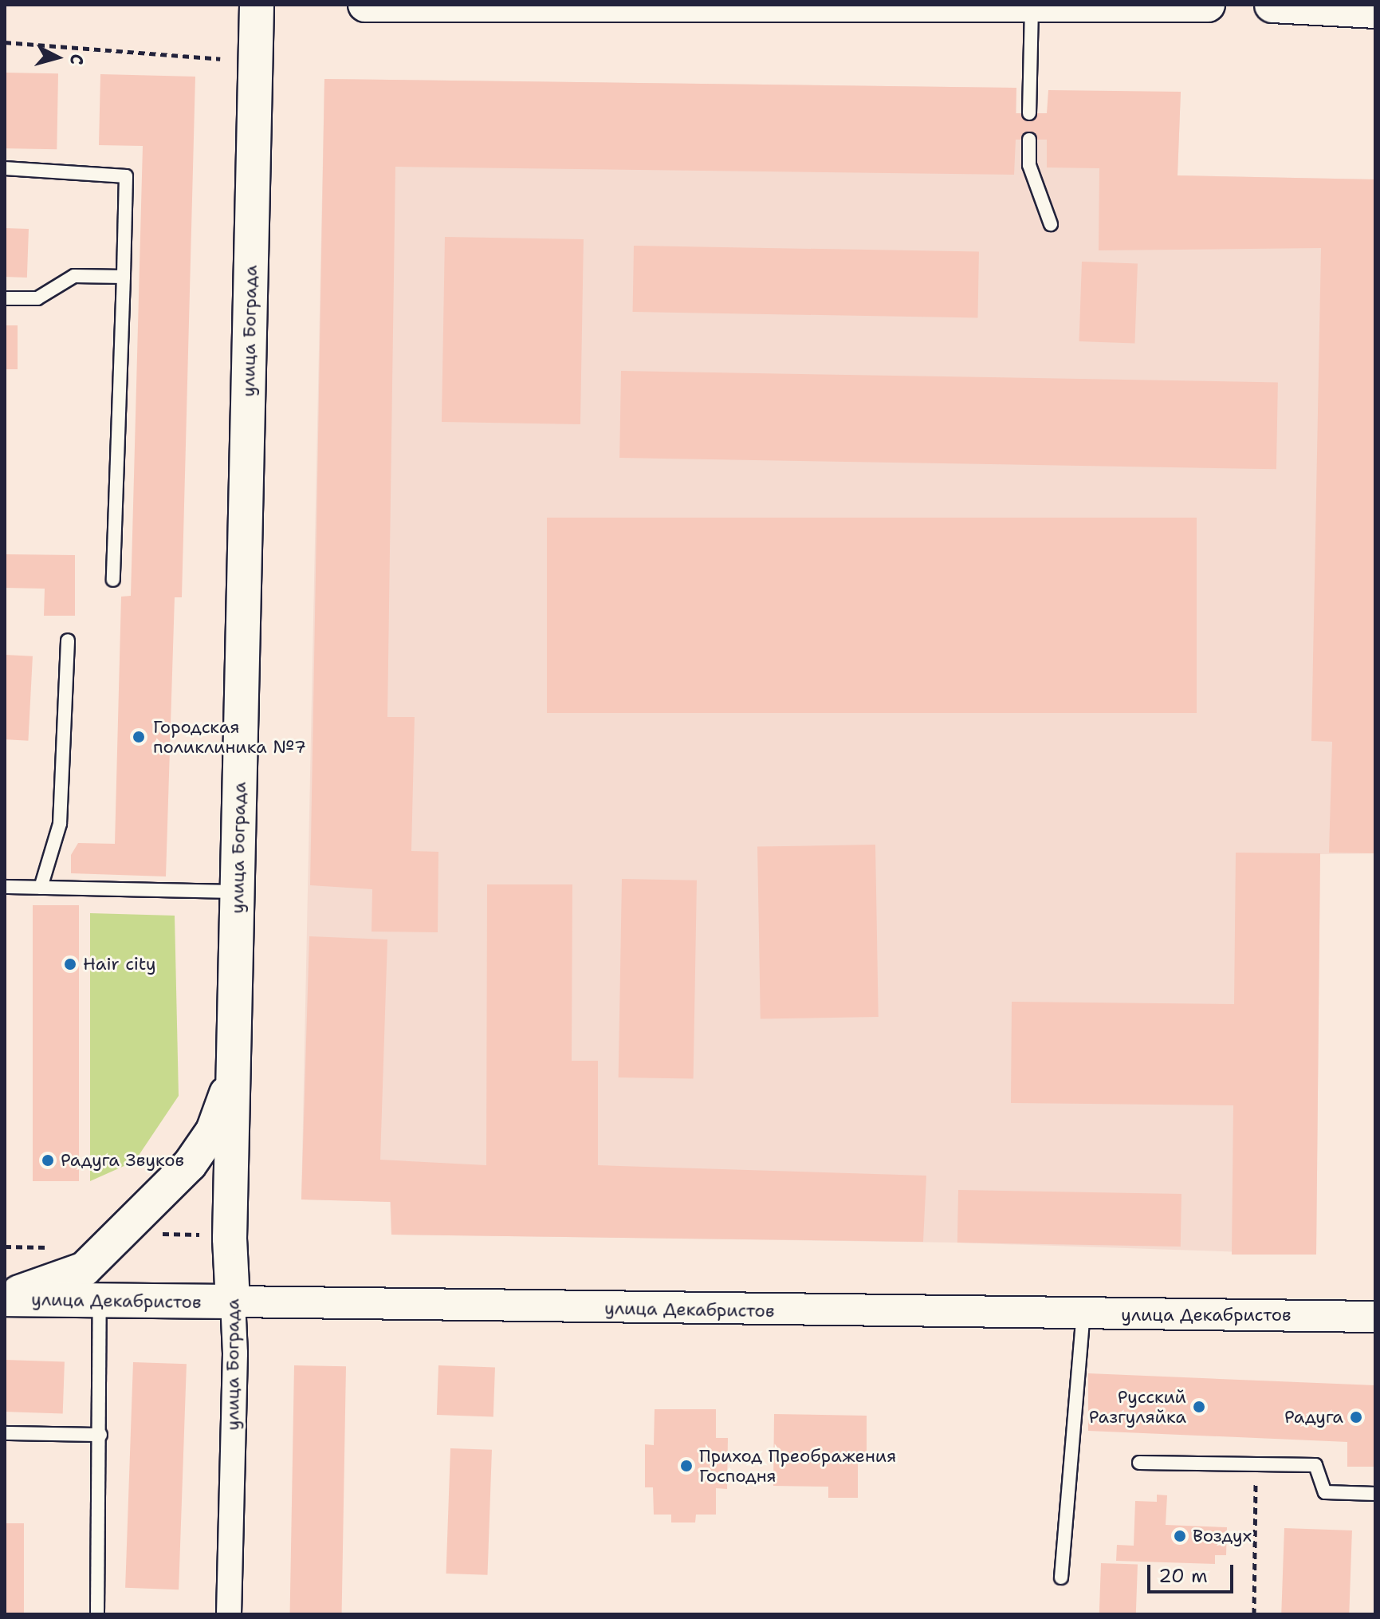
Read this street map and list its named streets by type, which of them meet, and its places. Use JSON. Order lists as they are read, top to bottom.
{
  "streets": {
    "main road": ["улица Бограда", "улица Декабристов"]
  },
  "crossings": [
    ["улица Бограда", "улица Декабристов"]
  ],
  "places": [
    "Городская поликлиника №7",
    "Hair city",
    "Радуга Звуков",
    "Русский Разгуляйка",
    "Радуга",
    "Приход Преображения Господня",
    "Воздух"
  ],
  "scale_bar": "20 m",
  "north": "right"
}
